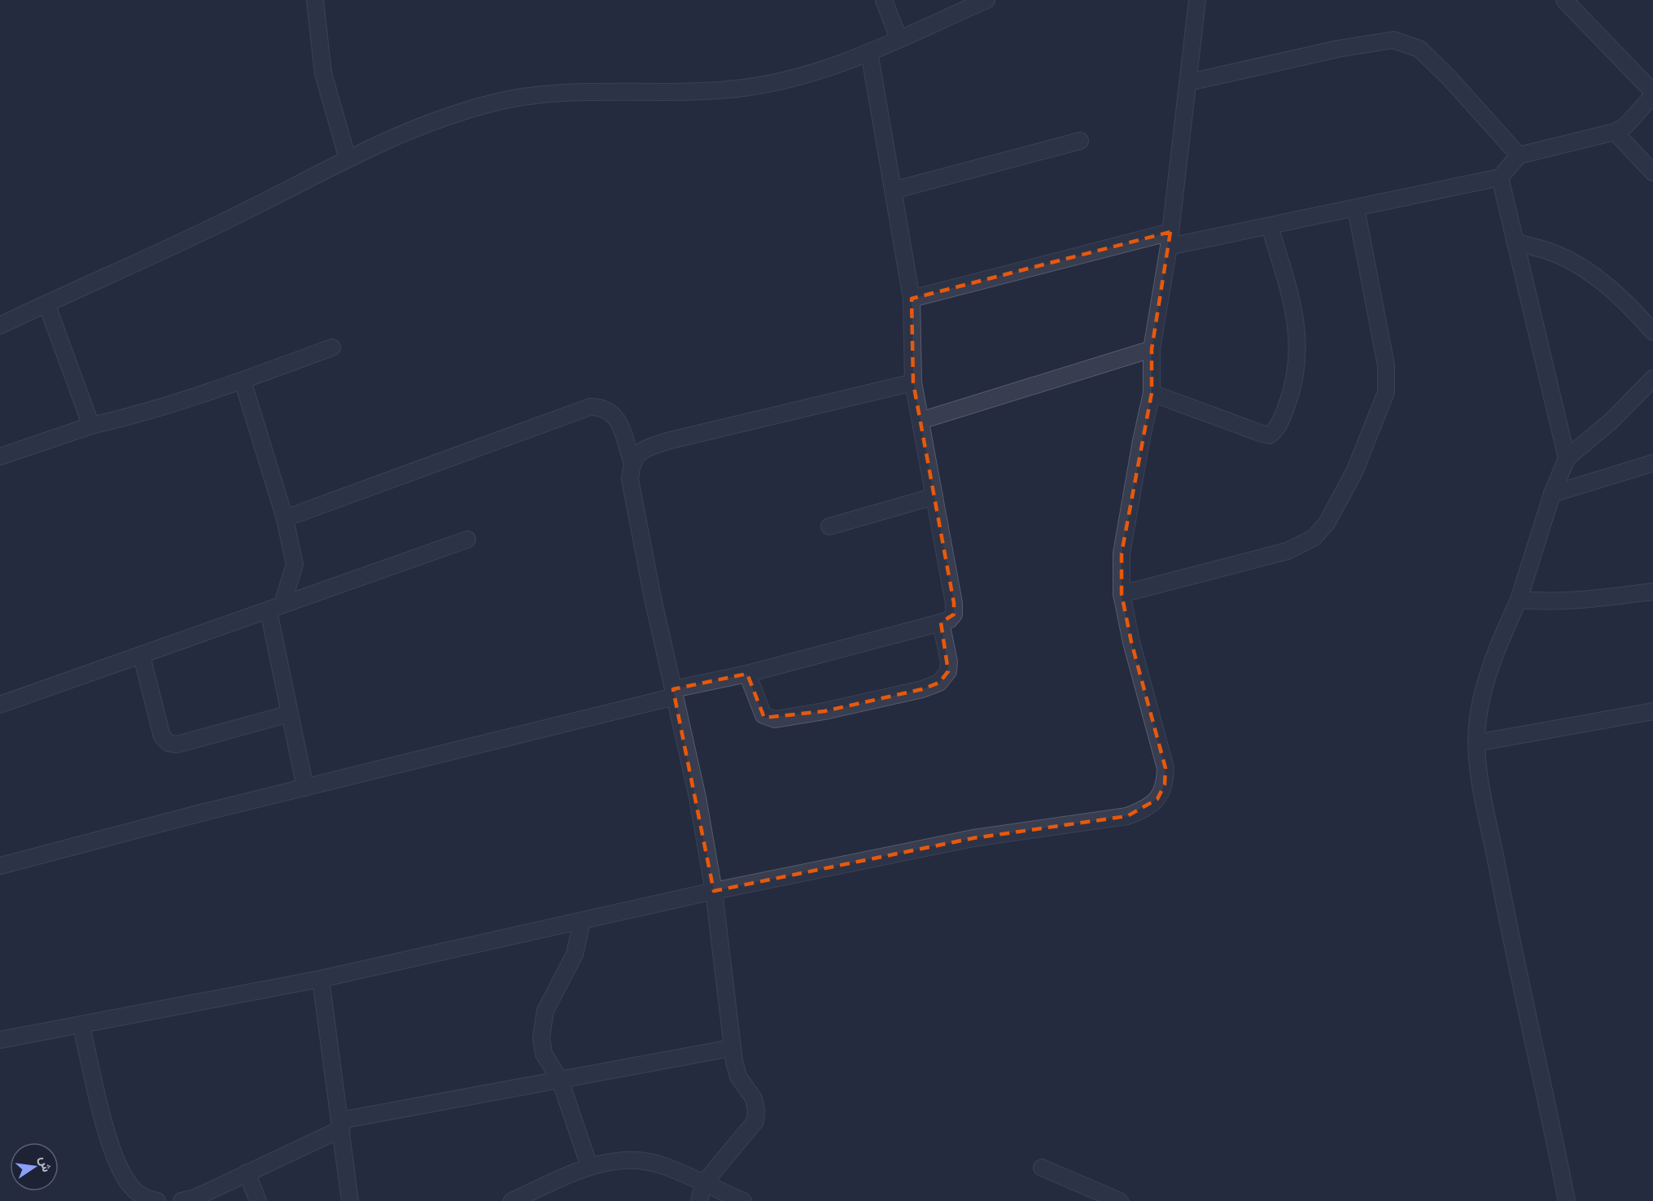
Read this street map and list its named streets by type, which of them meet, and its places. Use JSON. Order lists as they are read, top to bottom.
{
  "north": "right"
}
